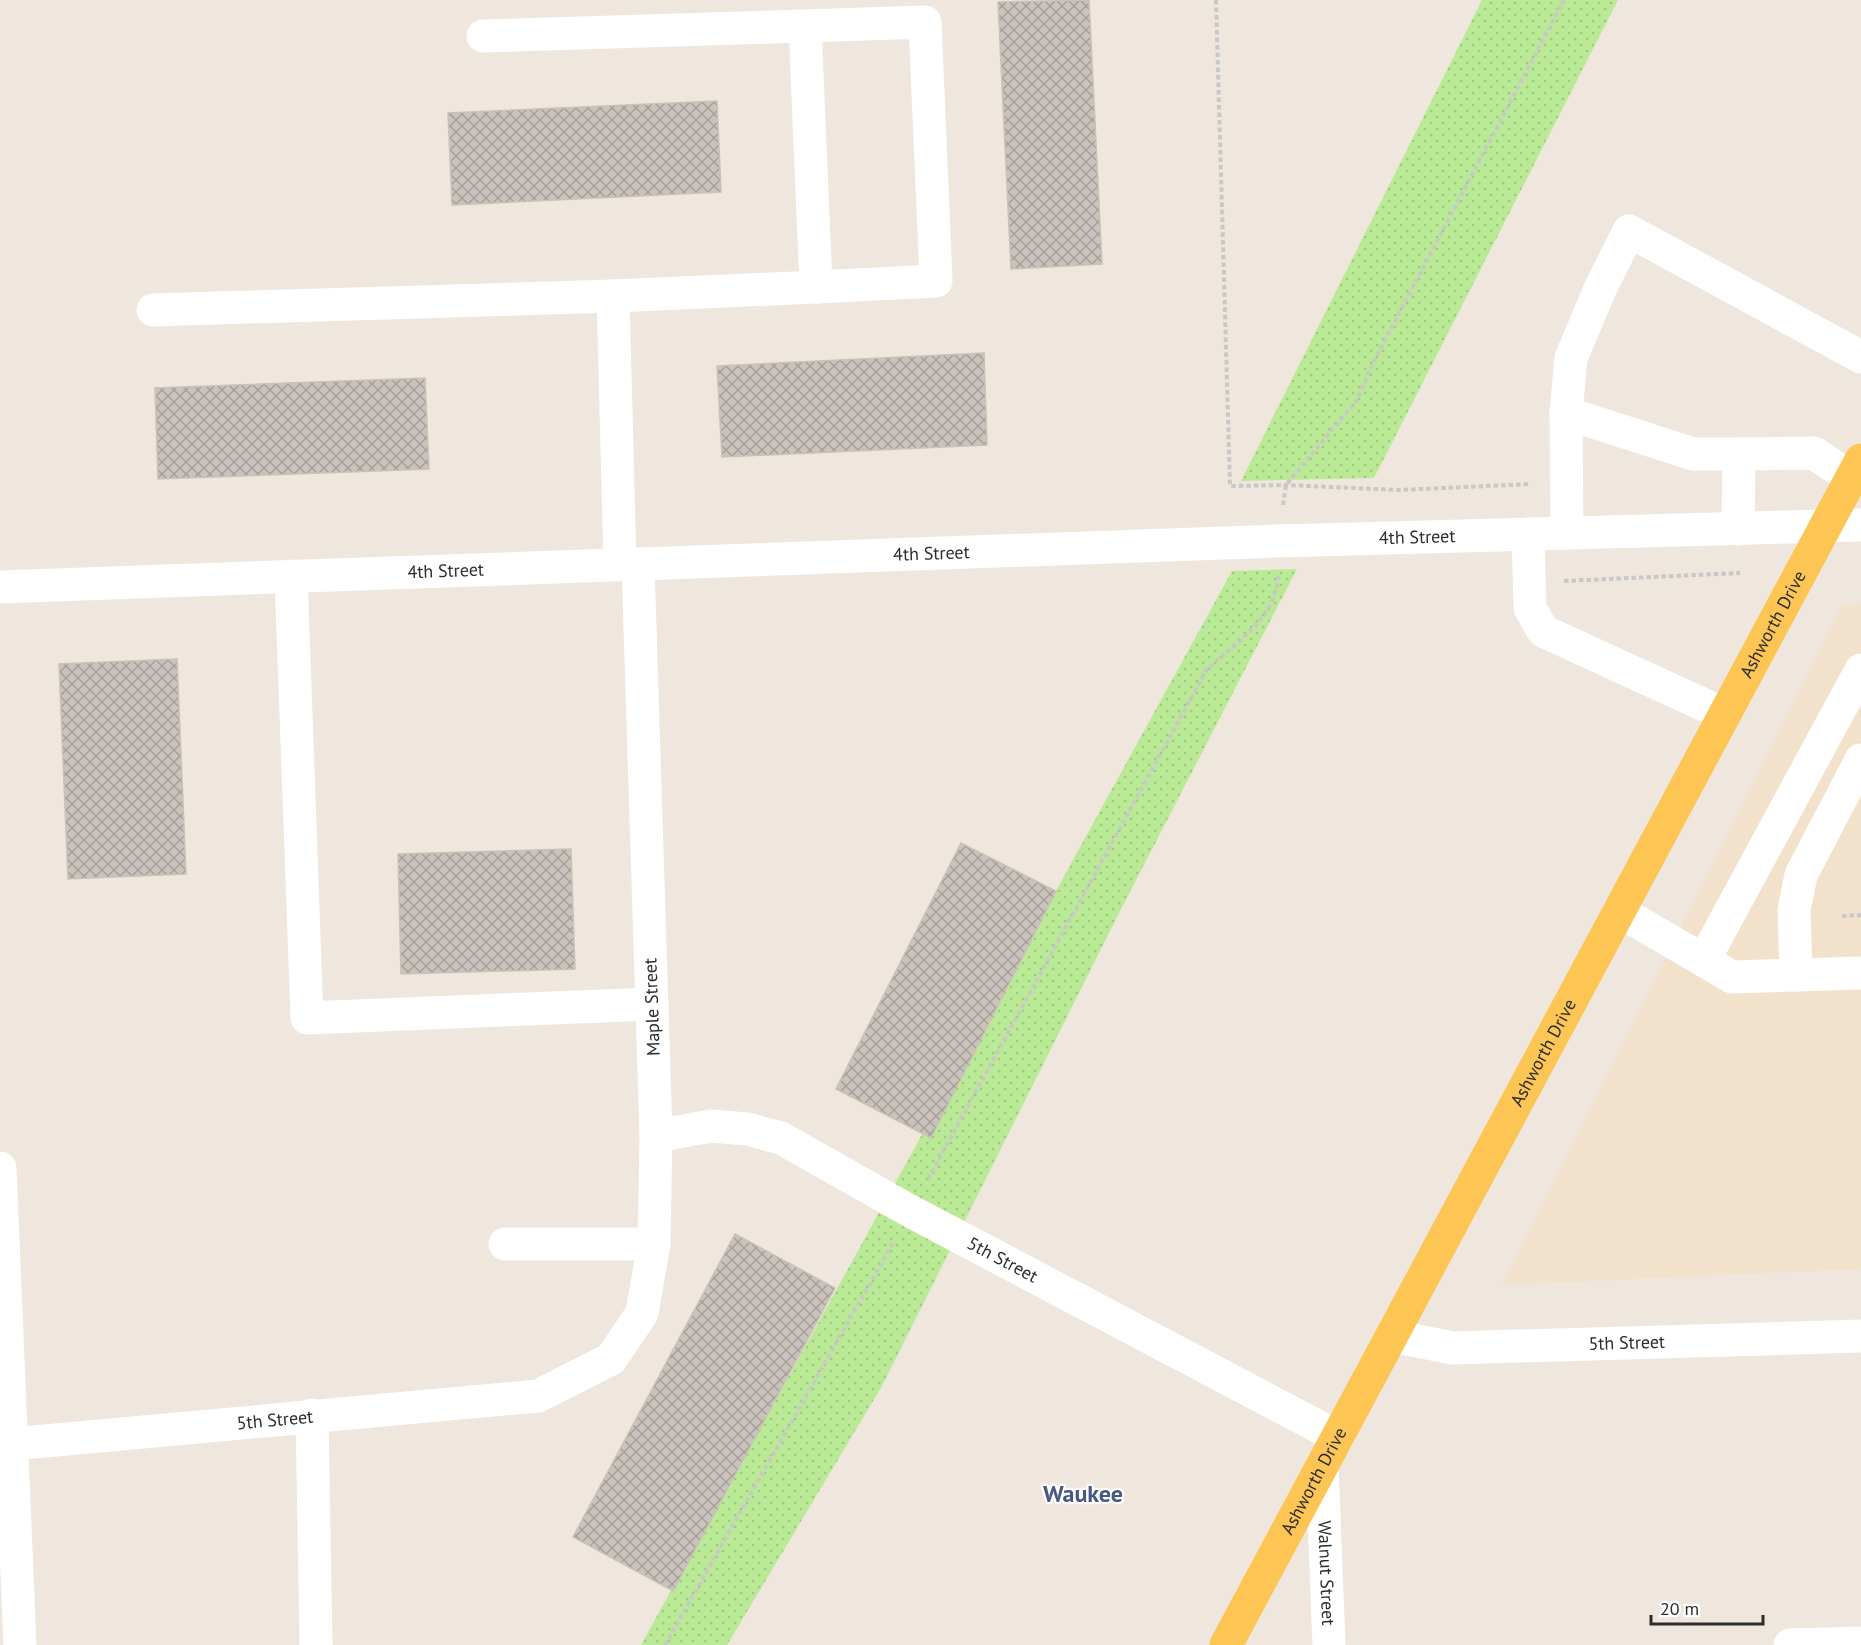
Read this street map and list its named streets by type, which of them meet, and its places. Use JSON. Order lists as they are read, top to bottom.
{
  "streets": {
    "main road": ["Ashworth Drive"],
    "street": [
      "4th Street",
      "Maple Street",
      "5th Street",
      "Walnut Street"
    ]
  },
  "crossings": [
    ["4th Street", "Ashworth Drive"],
    ["4th Street", "Maple Street"],
    ["Ashworth Drive", "5th Street"],
    ["Ashworth Drive", "Walnut Street"],
    ["Maple Street", "5th Street"]
  ],
  "districts": ["Waukee"],
  "scale_bar": "20 m"
}
